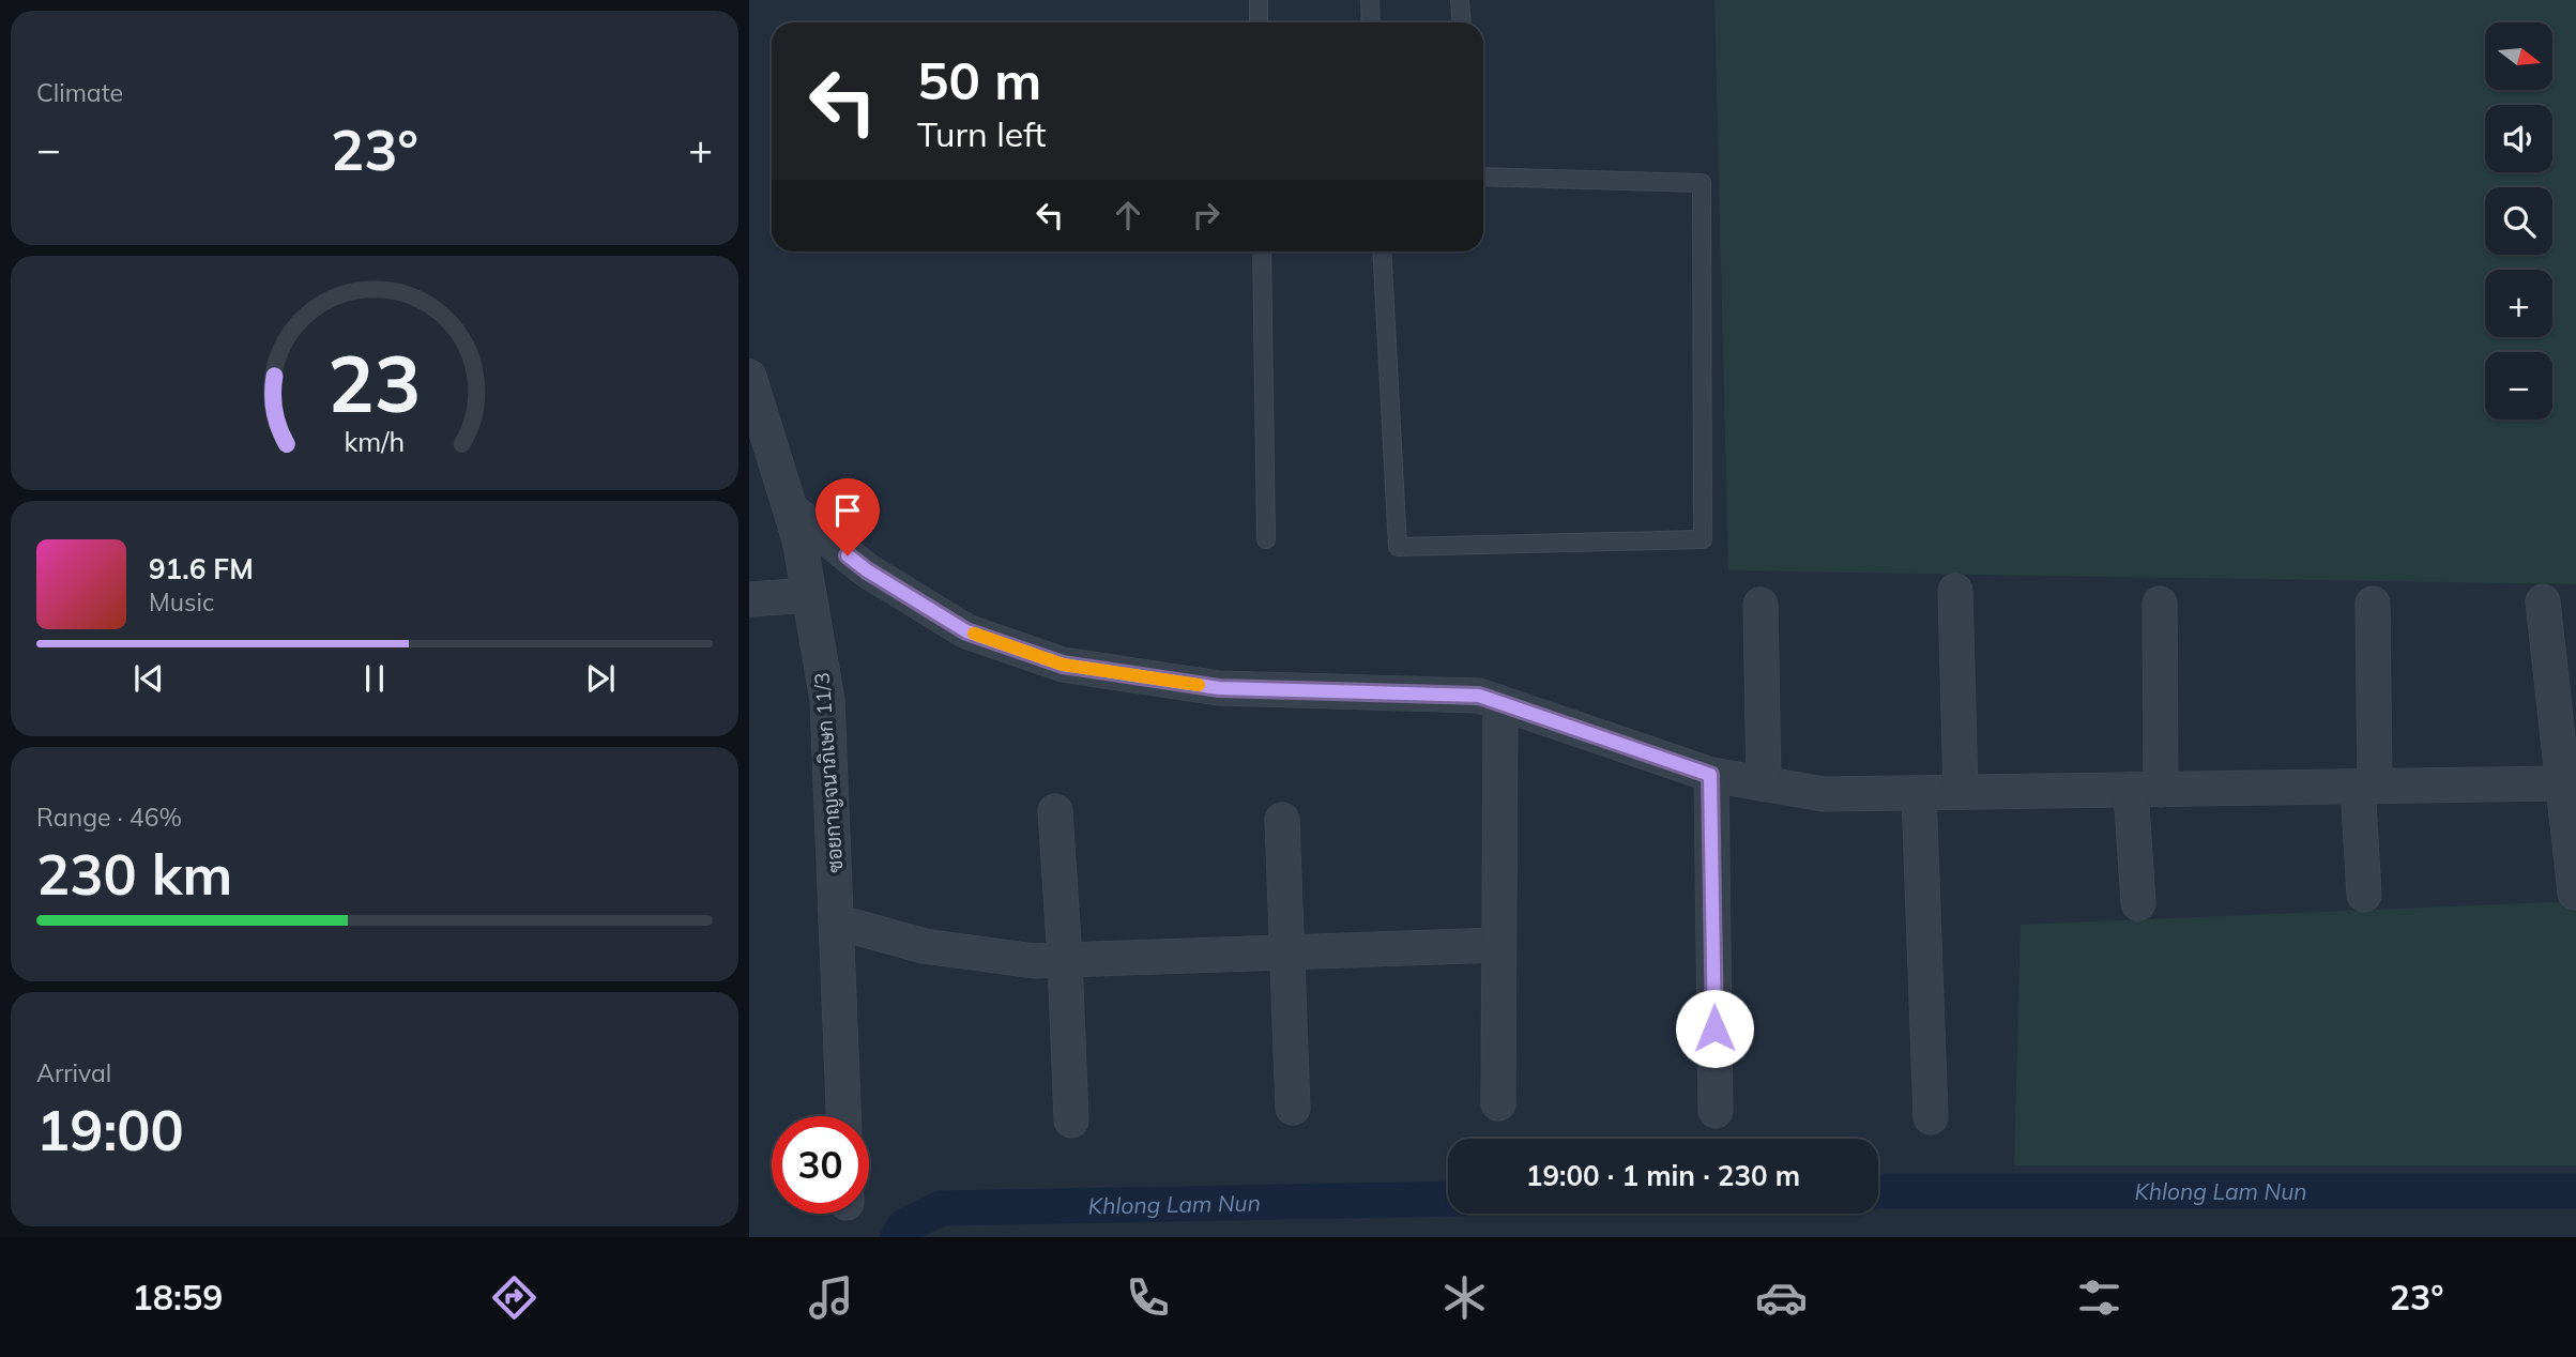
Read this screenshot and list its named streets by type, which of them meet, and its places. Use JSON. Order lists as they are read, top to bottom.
{
  "streets": {
    "street": ["ซอยกาญจนาภิเษก 11/3"]
  },
  "water": ["Khlong Lam Nun"],
  "north": "right",
  "page": {
    "tile": [
      "Climate",
      ["Range · 46%", "230 km"],
      ["Arrival", "19:00"]
    ],
    "map_buttons": ["+", "−"],
    "turn": ["50 m", "Turn left"],
    "heat": ["−", "23°", "+"],
    "song": ["91.6 FM", "Music"],
    "limit": "30",
    "trip": "19:00 · 1 min · 230 m",
    "tabs": ["18:59", "23°"],
    "gauge": ["23", "km/h"]
  }
}
